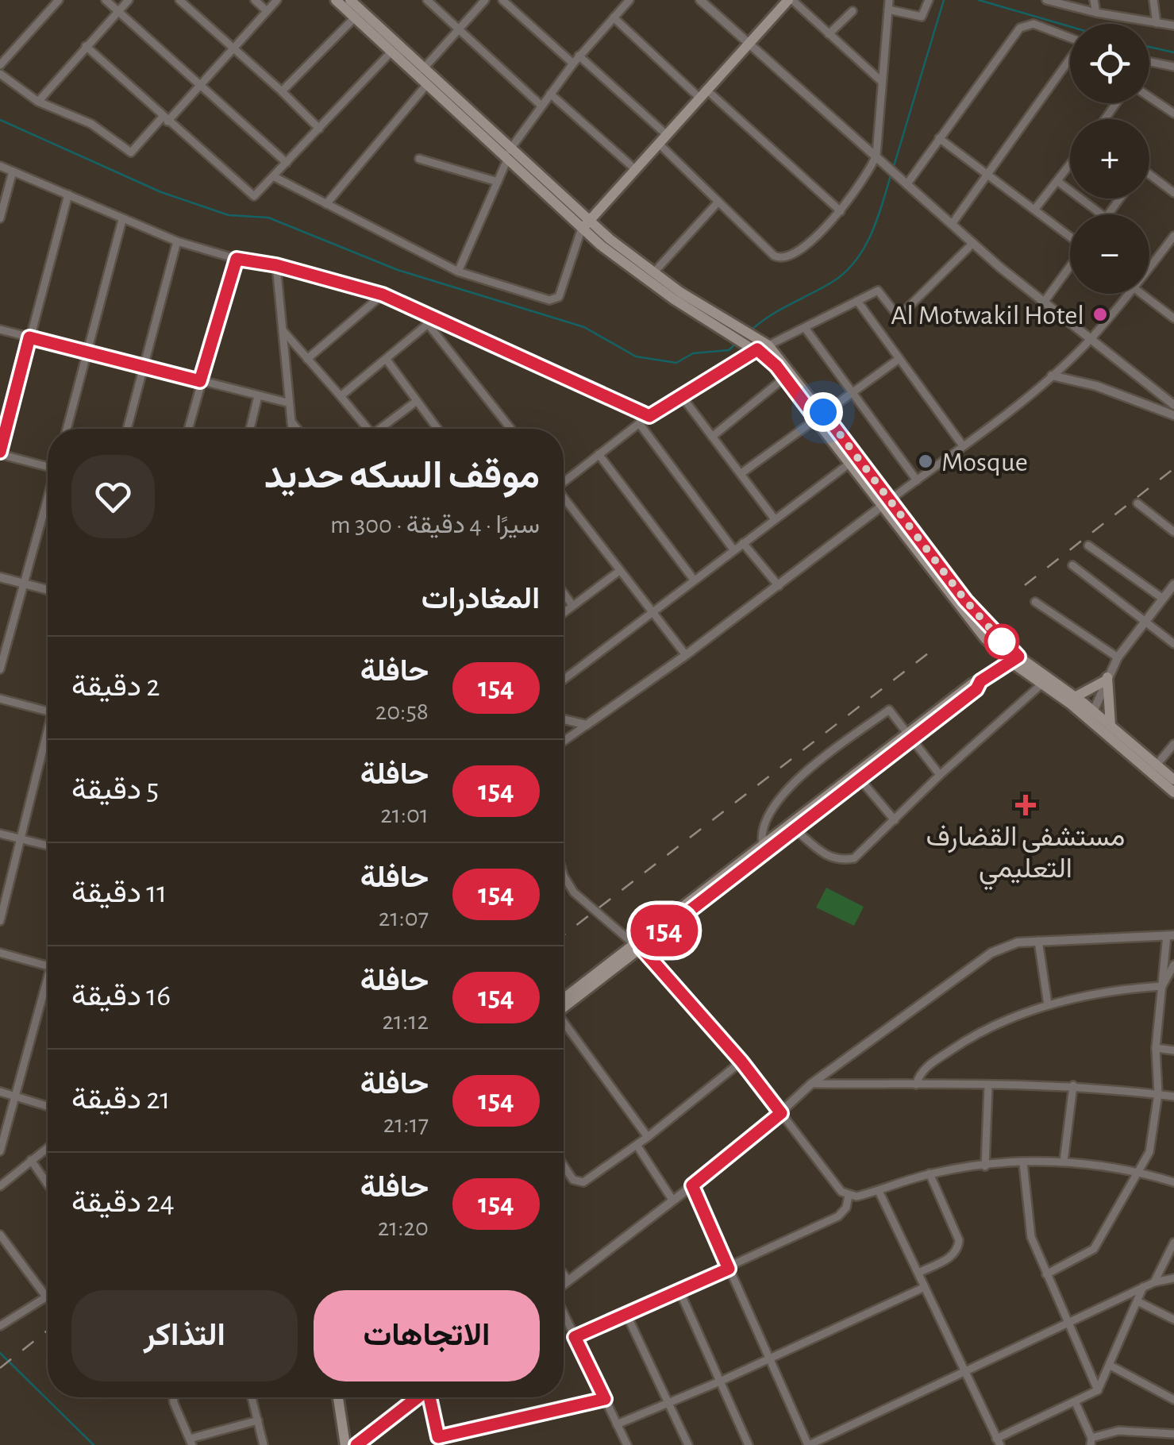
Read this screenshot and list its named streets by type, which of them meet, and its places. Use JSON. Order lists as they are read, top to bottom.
{
  "places": {
    "other": ["Al Motwakil Hotel", "Mosque"],
    "health": ["مستشفى القضارف التعليمي"]
  },
  "lines": ["bus line 154"],
  "page": {
    "on_map": "154",
    "map_buttons": ["+", "−"],
    "heading": [
      ["موقف السكه حديد", "سيرًا · 4 دقيقة · 300 m"],
      "المغادرات"
    ],
    "list": [
      {
        "mark": "154",
        "name": "حافلة",
        "note": "20:58",
        "value": "2 دقيقة"
      },
      {
        "mark": "154",
        "name": "حافلة",
        "note": "21:01",
        "value": "5 دقيقة"
      },
      {
        "mark": "154",
        "name": "حافلة",
        "note": "21:07",
        "value": "11 دقيقة"
      },
      {
        "mark": "154",
        "name": "حافلة",
        "note": "21:12",
        "value": "16 دقيقة"
      },
      {
        "mark": "154",
        "name": "حافلة",
        "note": "21:17",
        "value": "21 دقيقة"
      },
      {
        "mark": "154",
        "name": "حافلة",
        "note": "21:20",
        "value": "24 دقيقة"
      }
    ],
    "buttons": ["الاتجاهات", "التذاكر"]
  }
}
